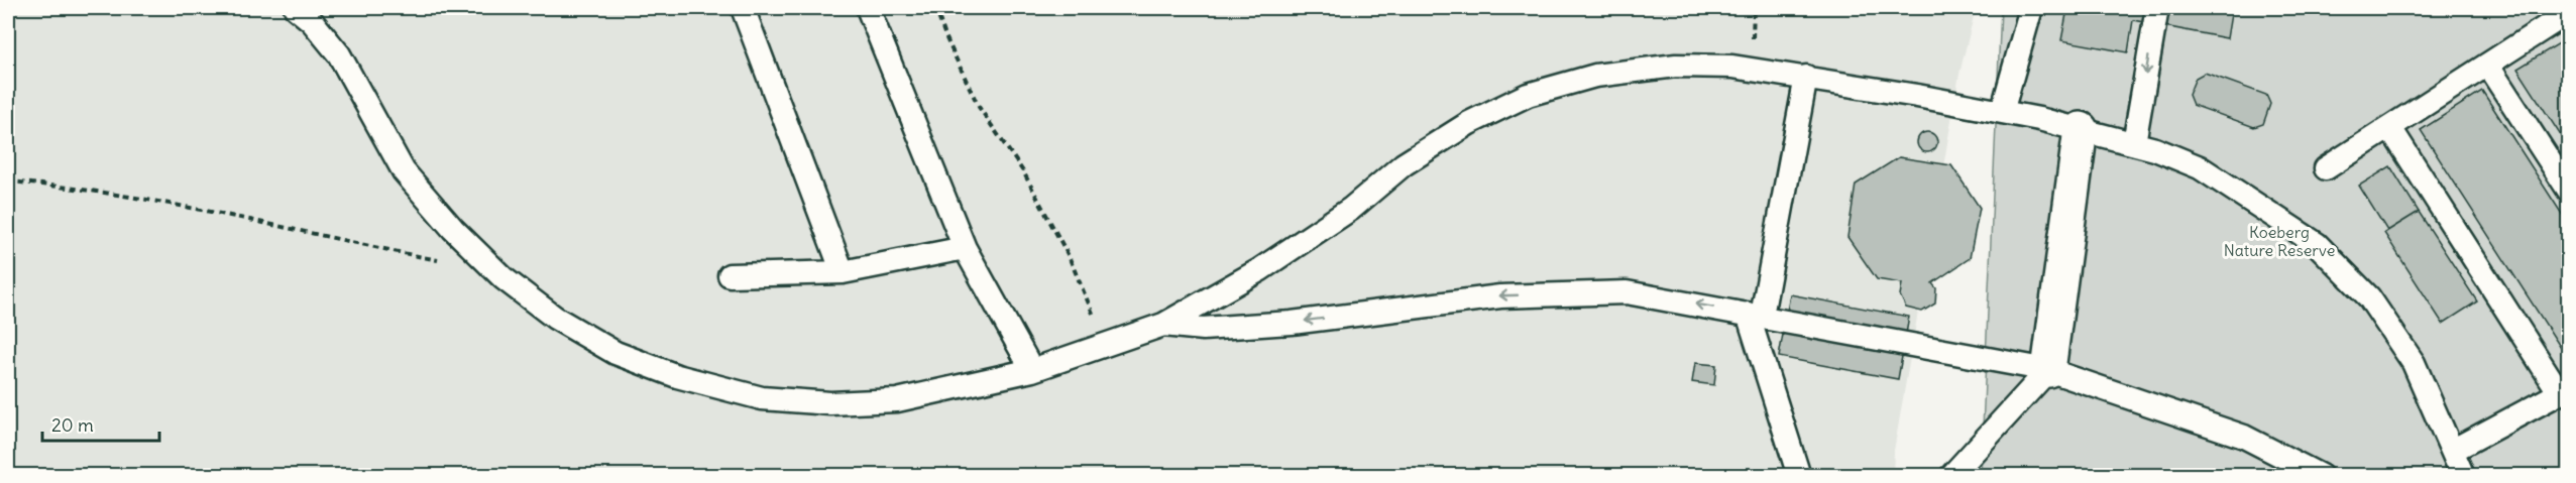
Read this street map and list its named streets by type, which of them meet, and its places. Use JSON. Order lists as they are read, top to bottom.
{
  "parks": ["Koeberg Nature Reserve"],
  "scale_bar": "20 m"
}
